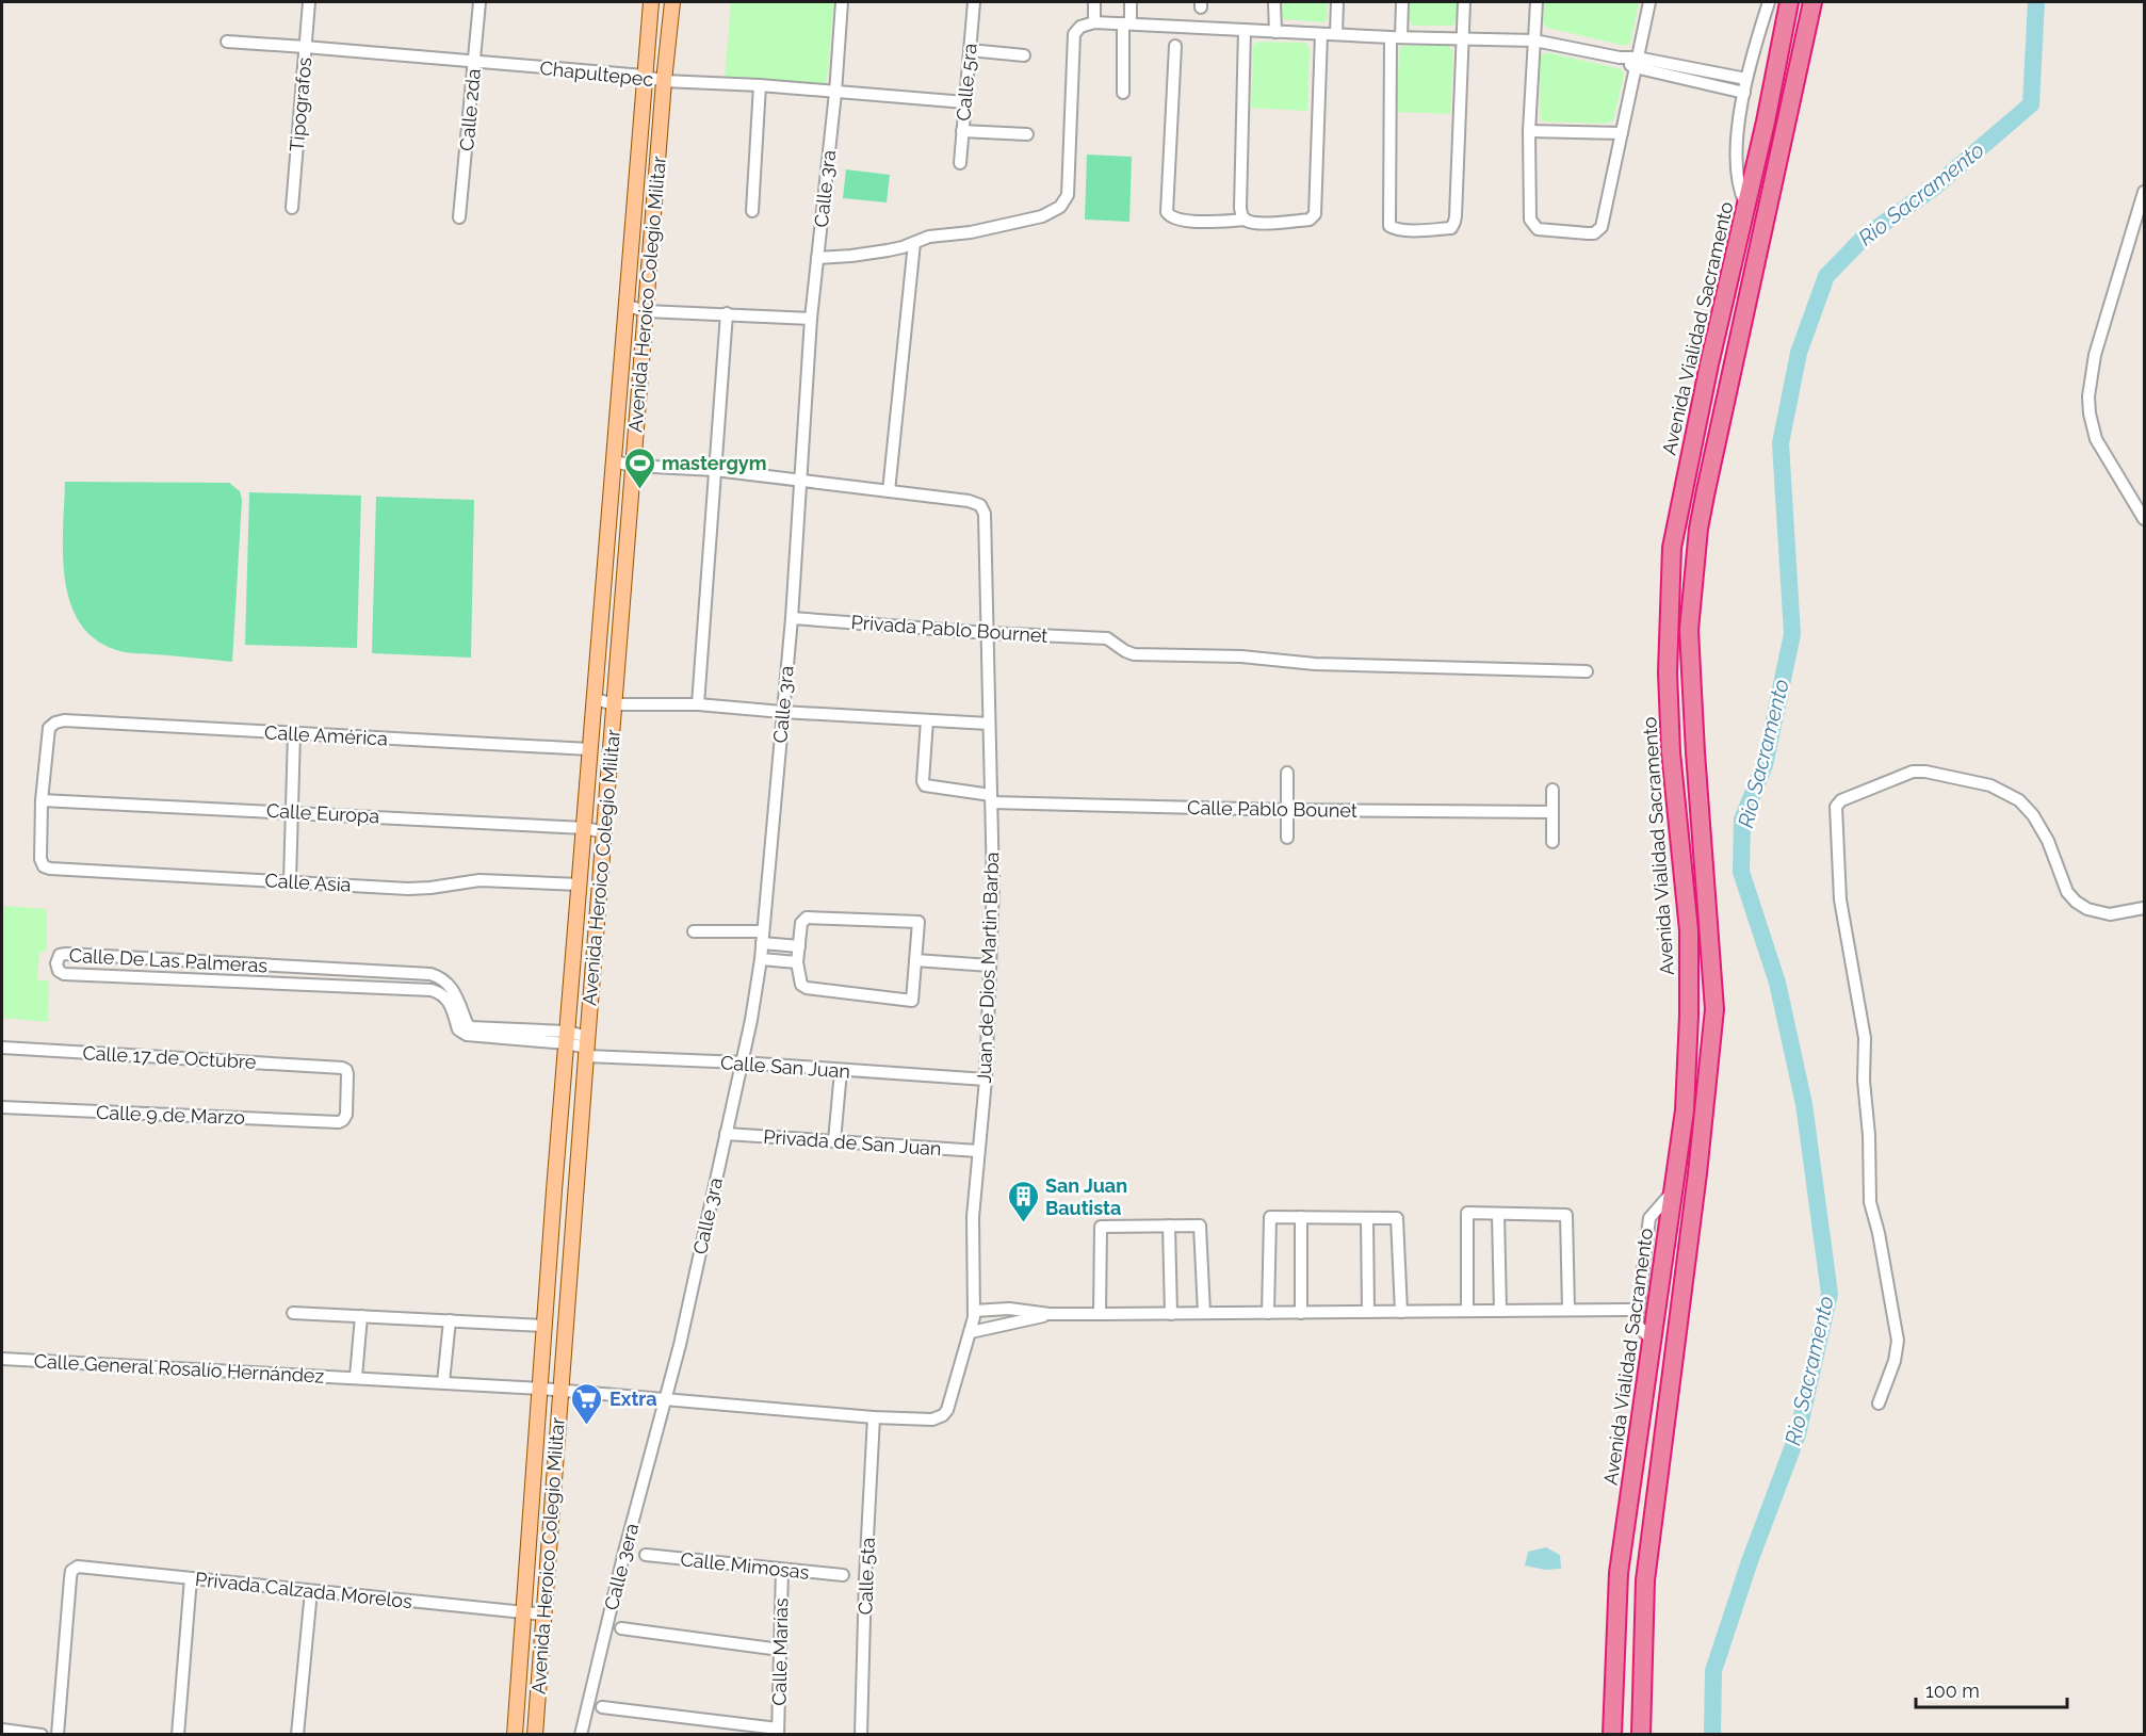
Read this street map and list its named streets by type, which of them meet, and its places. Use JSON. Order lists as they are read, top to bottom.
{
  "streets": {
    "highway": ["Avenida Vialidad Sacramento"],
    "main road": ["Avenida Heroico Colegio Militar"],
    "street": [
      "Chapultepec",
      "Calle 5ra",
      "Tipografos",
      "Calle 2da",
      "Calle 3ra",
      "Privada Pablo Bournet",
      "Calle América",
      "Calle Pablo Bounet",
      "Calle Europa",
      "Calle Asia",
      "Calle De Las Palmeras",
      "Juan de Dios Martin Barba",
      "Calle 17 de Octubre",
      "Calle San Juan",
      "Calle 9 de Marzo",
      "Privada de San Juan",
      "Calle General Rosalío Hernández",
      "Calle Mimosas",
      "Calle 3era",
      "Calle 5ta",
      "Privada Calzada Morelos",
      "Calle Marías"
    ]
  },
  "crossings": [
    ["Chapultepec", "Calle 5ra"],
    ["Chapultepec", "Tipografos"],
    ["Chapultepec", "Calle 2da"],
    ["Chapultepec", "Calle 3ra"],
    ["Chapultepec", "Avenida Heroico Colegio Militar"],
    ["Calle 3ra", "Privada Pablo Bournet"],
    ["Calle 3ra", "Calle San Juan"],
    ["Calle 3ra", "Privada de San Juan"],
    ["Calle 3ra", "Calle General Rosalío Hernández"],
    ["Calle 3ra", "Calle 3era"],
    ["Avenida Heroico Colegio Militar", "Calle América"],
    ["Avenida Heroico Colegio Militar", "Calle Europa"],
    ["Avenida Heroico Colegio Militar", "Calle Asia"],
    ["Avenida Heroico Colegio Militar", "Calle San Juan"],
    ["Avenida Heroico Colegio Militar", "Calle General Rosalío Hernández"],
    ["Avenida Heroico Colegio Militar", "Privada Calzada Morelos"],
    ["Privada Pablo Bournet", "Juan de Dios Martin Barba"],
    ["Calle América", "Calle Europa"],
    ["Calle América", "Calle Asia"],
    ["Calle Pablo Bounet", "Juan de Dios Martin Barba"],
    ["Calle Europa", "Calle Asia"],
    ["Juan de Dios Martin Barba", "Calle San Juan"],
    ["Juan de Dios Martin Barba", "Privada de San Juan"],
    ["Juan de Dios Martin Barba", "Calle General Rosalío Hernández"],
    ["Calle 17 de Octubre", "Calle 9 de Marzo"],
    ["Calle General Rosalío Hernández", "Calle 3era"],
    ["Calle General Rosalío Hernández", "Calle 5ta"],
    ["Calle Mimosas", "Calle Marías"]
  ],
  "water": ["Rio Sacramento"],
  "places": {
    "sports": ["mastergym"],
    "building": ["San Juan Bautista"],
    "supermarket": ["Extra"]
  },
  "scale_bar": "100 m"
}
